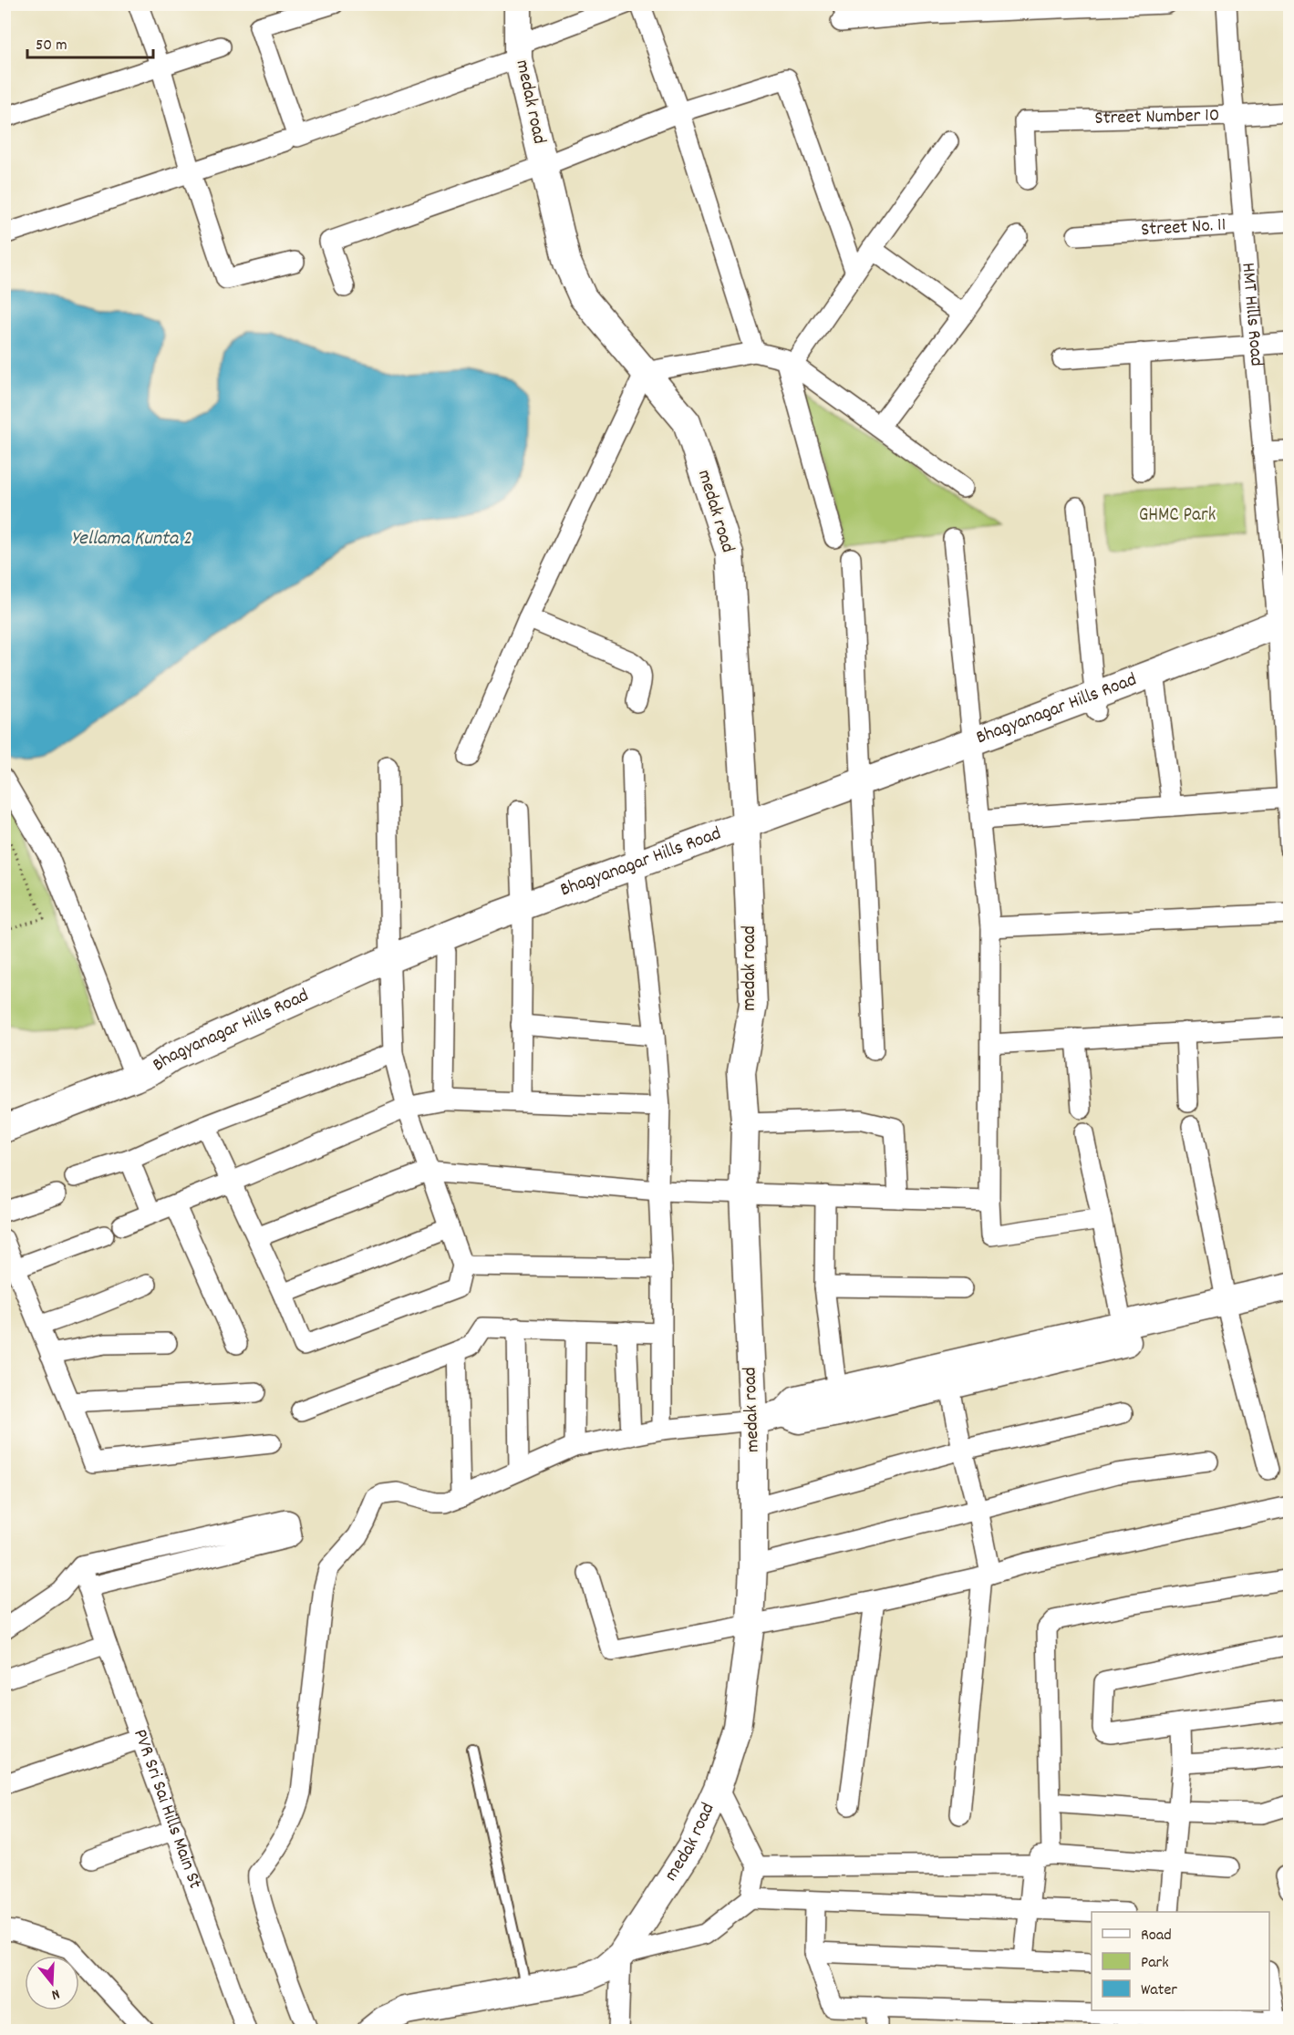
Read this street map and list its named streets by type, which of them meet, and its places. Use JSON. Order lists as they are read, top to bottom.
{
  "streets": {
    "street": [
      "medak road",
      "Street Number 10",
      "Street No. 11",
      "HMT Hills Road",
      "Bhagyanagar Hills Road",
      "PVR Sri Sai Hills Main St"
    ]
  },
  "crossings": [
    ["medak road", "Bhagyanagar Hills Road"],
    ["Street Number 10", "HMT Hills Road"],
    ["Street No. 11", "HMT Hills Road"],
    ["HMT Hills Road", "Bhagyanagar Hills Road"]
  ],
  "water": ["Yellama Kunta 2"],
  "parks": ["GHMC Park"],
  "legend": ["Road", "Park", "Water"],
  "scale_bar": "50 m",
  "north": "bottom"
}
